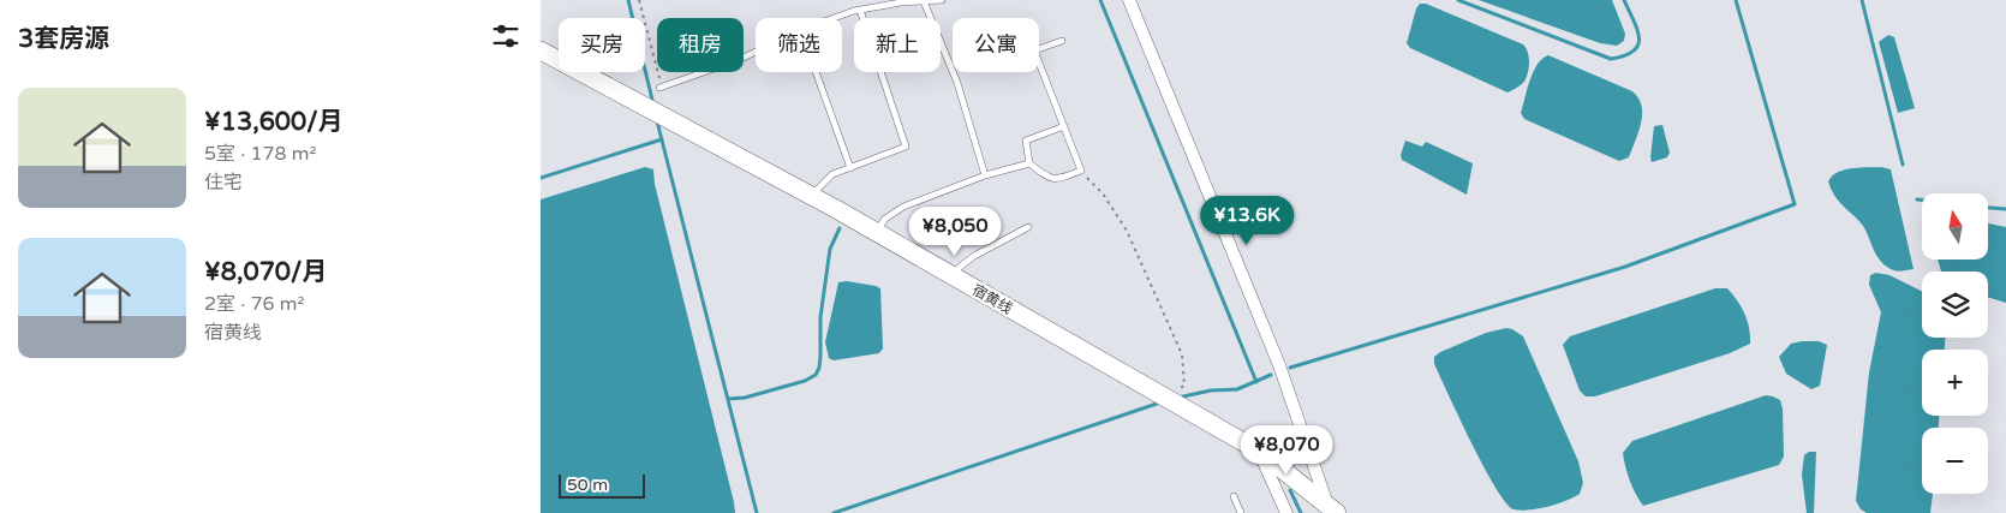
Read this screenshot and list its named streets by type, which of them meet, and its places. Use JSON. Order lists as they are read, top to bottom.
{
  "streets": {
    "main road": ["宿黄线"]
  },
  "scale_bar": "50 m",
  "north": "top",
  "page": {
    "heading": "3套房源",
    "chip": [
      "买房",
      "租房",
      "筛选",
      "新上",
      "公寓"
    ],
    "list": [
      {
        "name": "¥13,600/月",
        "note": "5室 · 178 m² · 住宅"
      },
      {
        "name": "¥8,070/月",
        "note": "2室 · 76 m² · 宿黄线"
      }
    ],
    "map_buttons": ["+", "−"],
    "price": ["¥13.6K", "¥8,050", "¥8,070"],
    "scale": "50 m"
  }
}
